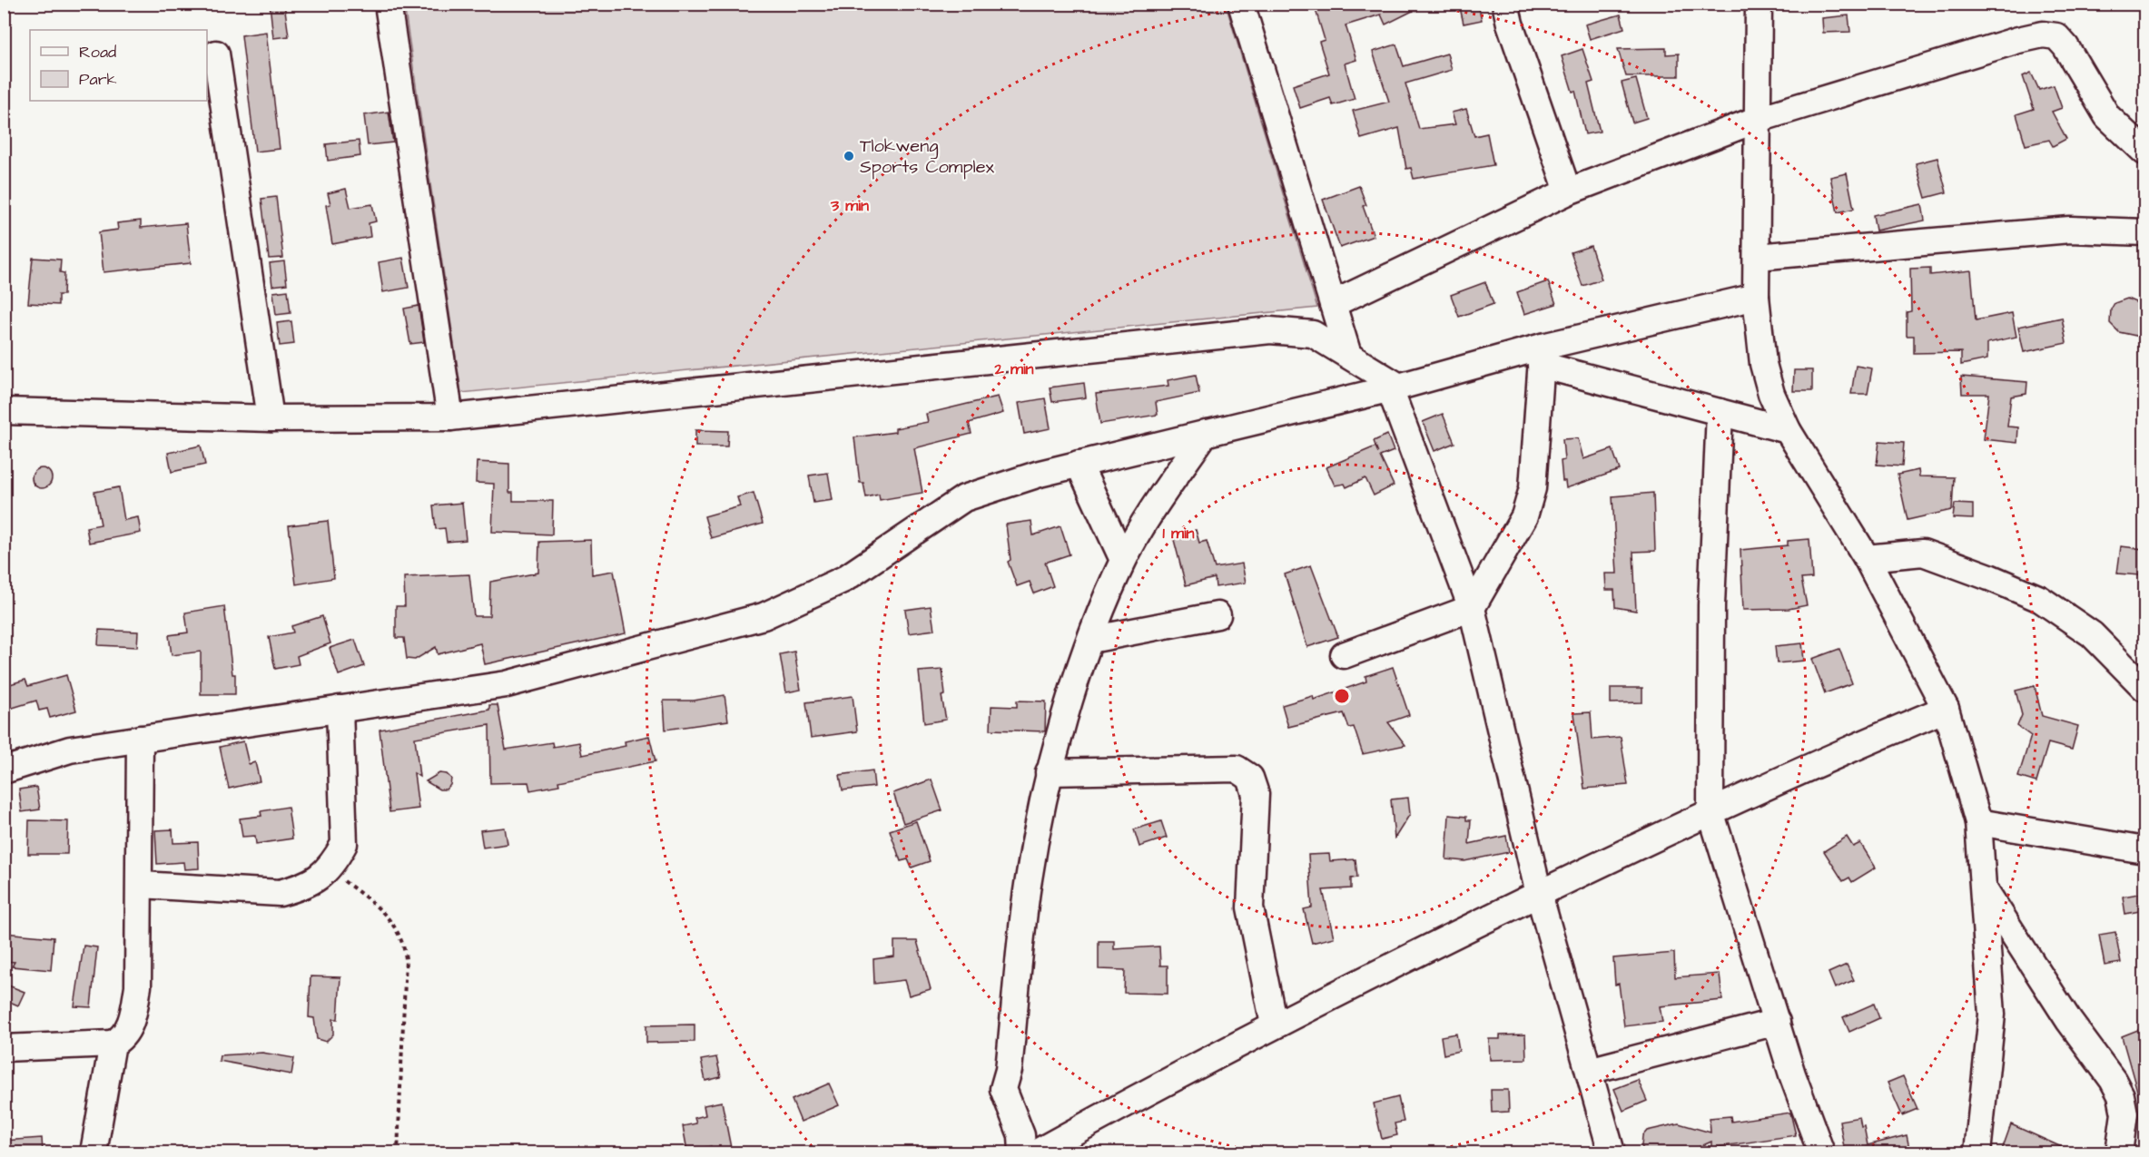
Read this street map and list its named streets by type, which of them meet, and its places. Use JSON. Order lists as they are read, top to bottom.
{
  "places": ["Tlokweng Sports Complex"],
  "legend": ["Road", "Park"],
  "rings": ["3 min", "2 min", "1 min"]
}
